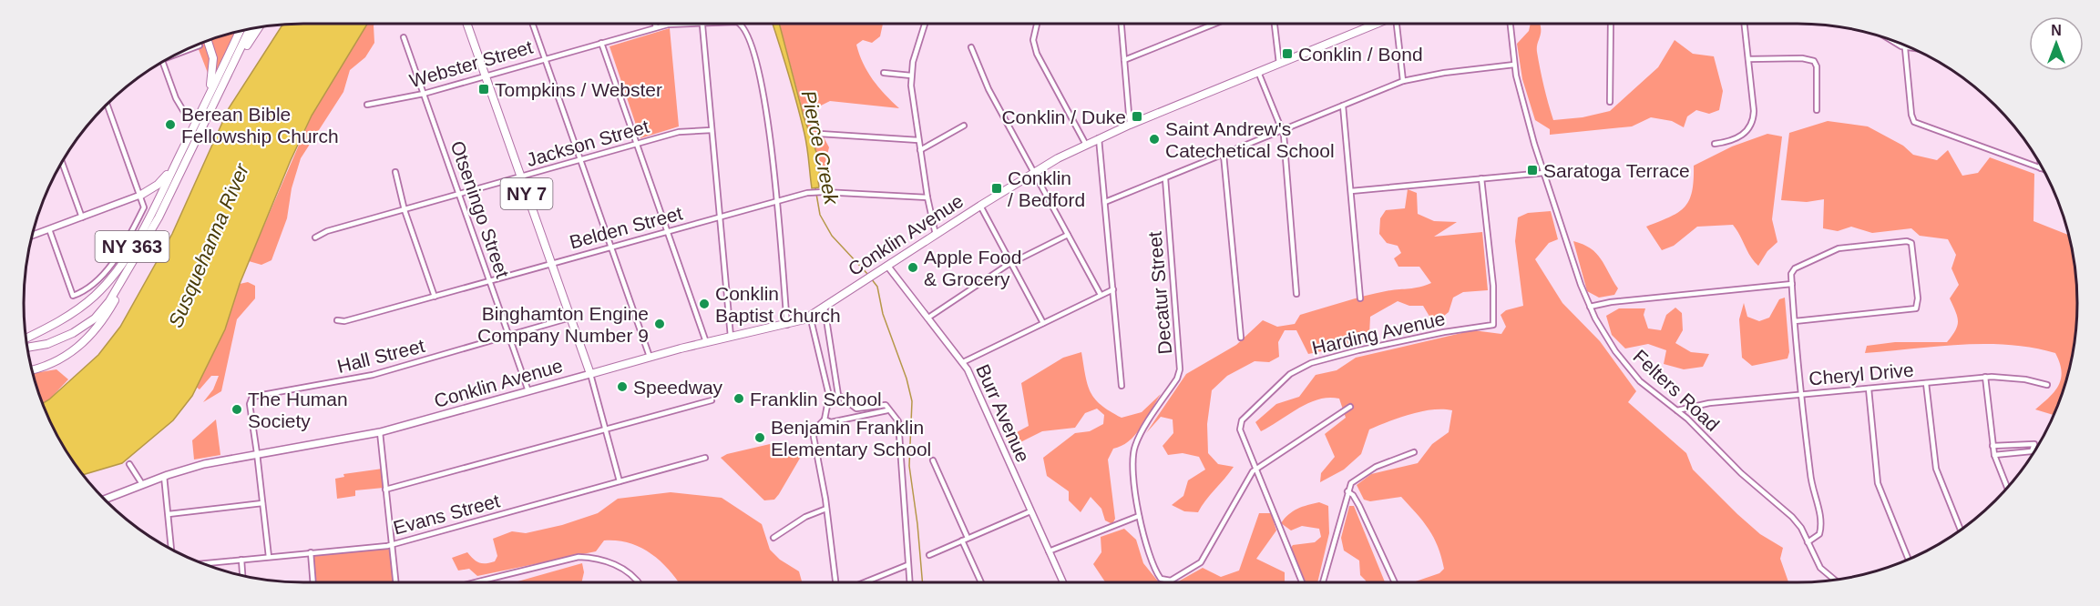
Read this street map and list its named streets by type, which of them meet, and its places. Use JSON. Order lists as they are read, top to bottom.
{
  "streets": {
    "main road": ["NY 7", "Conklin Avenue", "NY 363"],
    "street": [
      "Webster Street",
      "Jackson Street",
      "Otseningo Street",
      "Belden Street",
      "Decatur Street",
      "Harding Avenue",
      "Hall Street",
      "Cheryl Drive",
      "Felters Road",
      "Burr Avenue",
      "Evans Street"
    ]
  },
  "crossings": [
    ["Webster Street", "NY 7"],
    ["Webster Street", "Otseningo Street"],
    ["Webster Street", "Belden Street"],
    ["Jackson Street", "NY 7"],
    ["Jackson Street", "Otseningo Street"],
    ["NY 7", "Belden Street"],
    ["NY 7", "Conklin Avenue"],
    ["NY 7", "Hall Street"],
    ["Otseningo Street", "Belden Street"],
    ["Otseningo Street", "Conklin Avenue"],
    ["Otseningo Street", "Hall Street"],
    ["Conklin Avenue", "Hall Street"],
    ["Conklin Avenue", "Burr Avenue"],
    ["Decatur Street", "Harding Avenue"],
    ["Cheryl Drive", "Felters Road"]
  ],
  "water": ["Pierce Creek", "Susquehanna River"],
  "places": {
    "transit": [
      "Conklin / Bond",
      "Tompkins / Webster",
      "Conklin / Duke",
      "Saratoga Terrace",
      "Conklin / Bedford"
    ],
    "other": [
      "Berean Bible Fellowship Church",
      "Saint Andrew's Catechetical School",
      "Apple Food & Grocery",
      "Conklin Baptist Church",
      "Binghamton Engine Company Number 9",
      "Speedway",
      "Franklin School",
      "The Human Society",
      "Benjamin Franklin Elementary School"
    ]
  },
  "north": "top"
}
